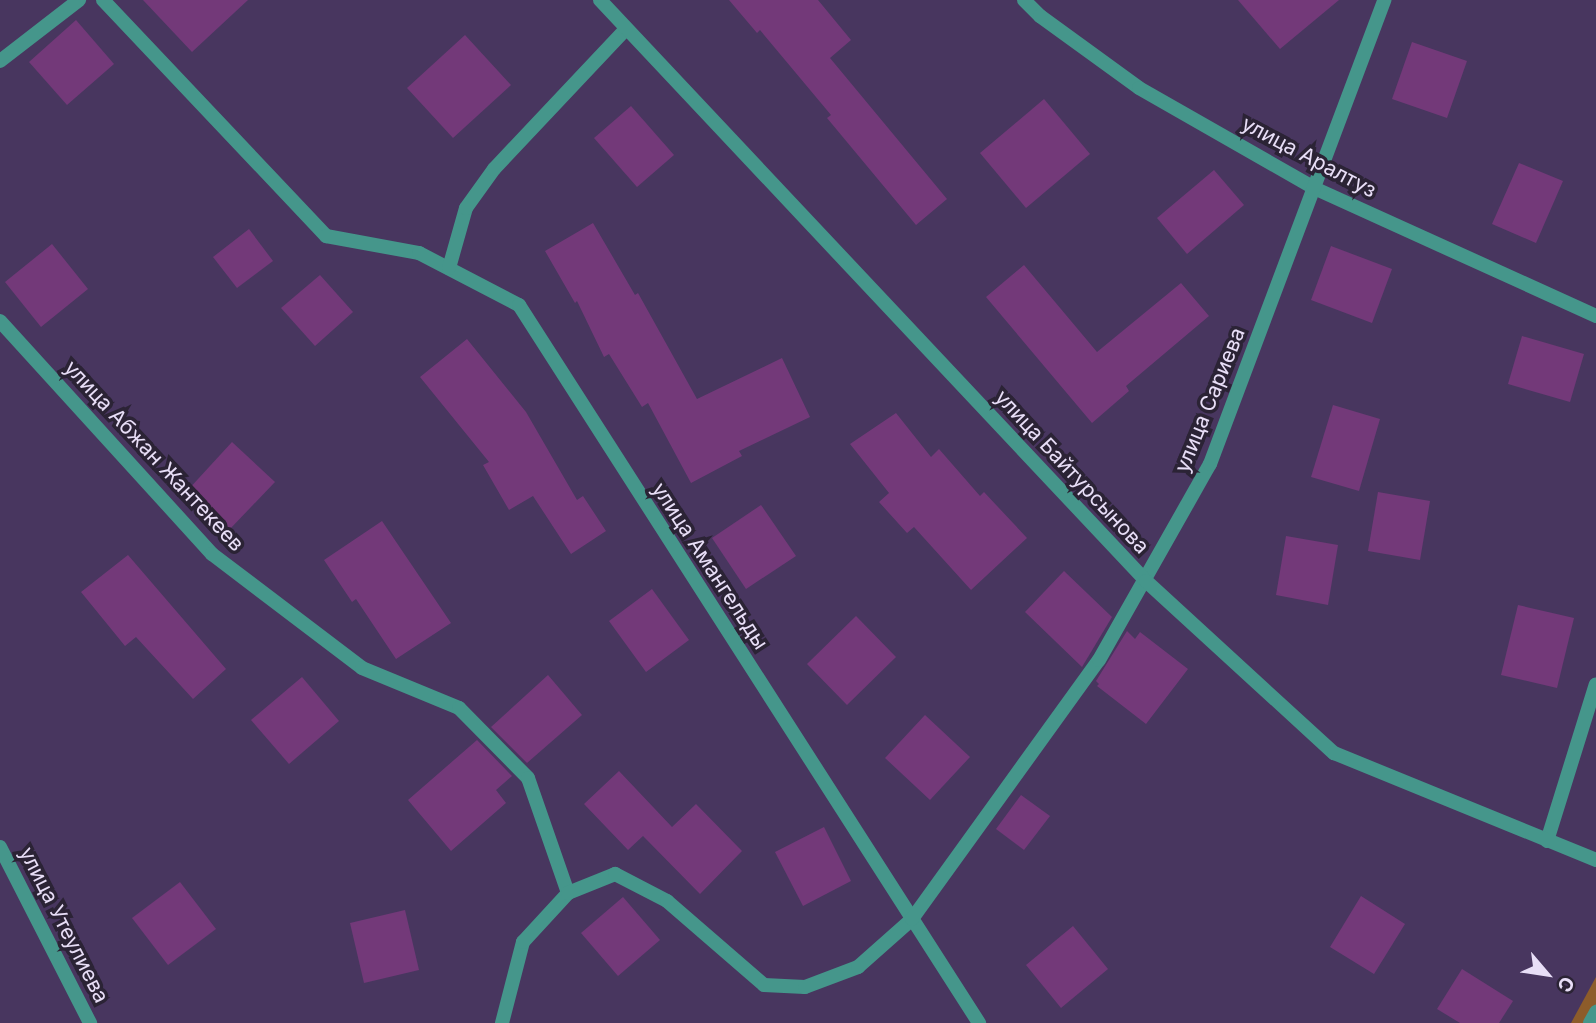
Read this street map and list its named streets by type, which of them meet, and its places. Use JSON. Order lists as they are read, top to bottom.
{
  "streets": {
    "street": [
      "улица Аралтуз",
      "улица Сариева",
      "улица Абжан Жантекеев",
      "улица Байтурсынова",
      "улица Амангельды",
      "улица Утеулиева"
    ]
  },
  "crossings": [
    ["улица Аралтуз", "улица Сариева"],
    ["улица Сариева", "улица Абжан Жантекеев"],
    ["улица Сариева", "улица Байтурсынова"],
    ["улица Сариева", "улица Амангельды"]
  ],
  "north": "bottom right"
}
